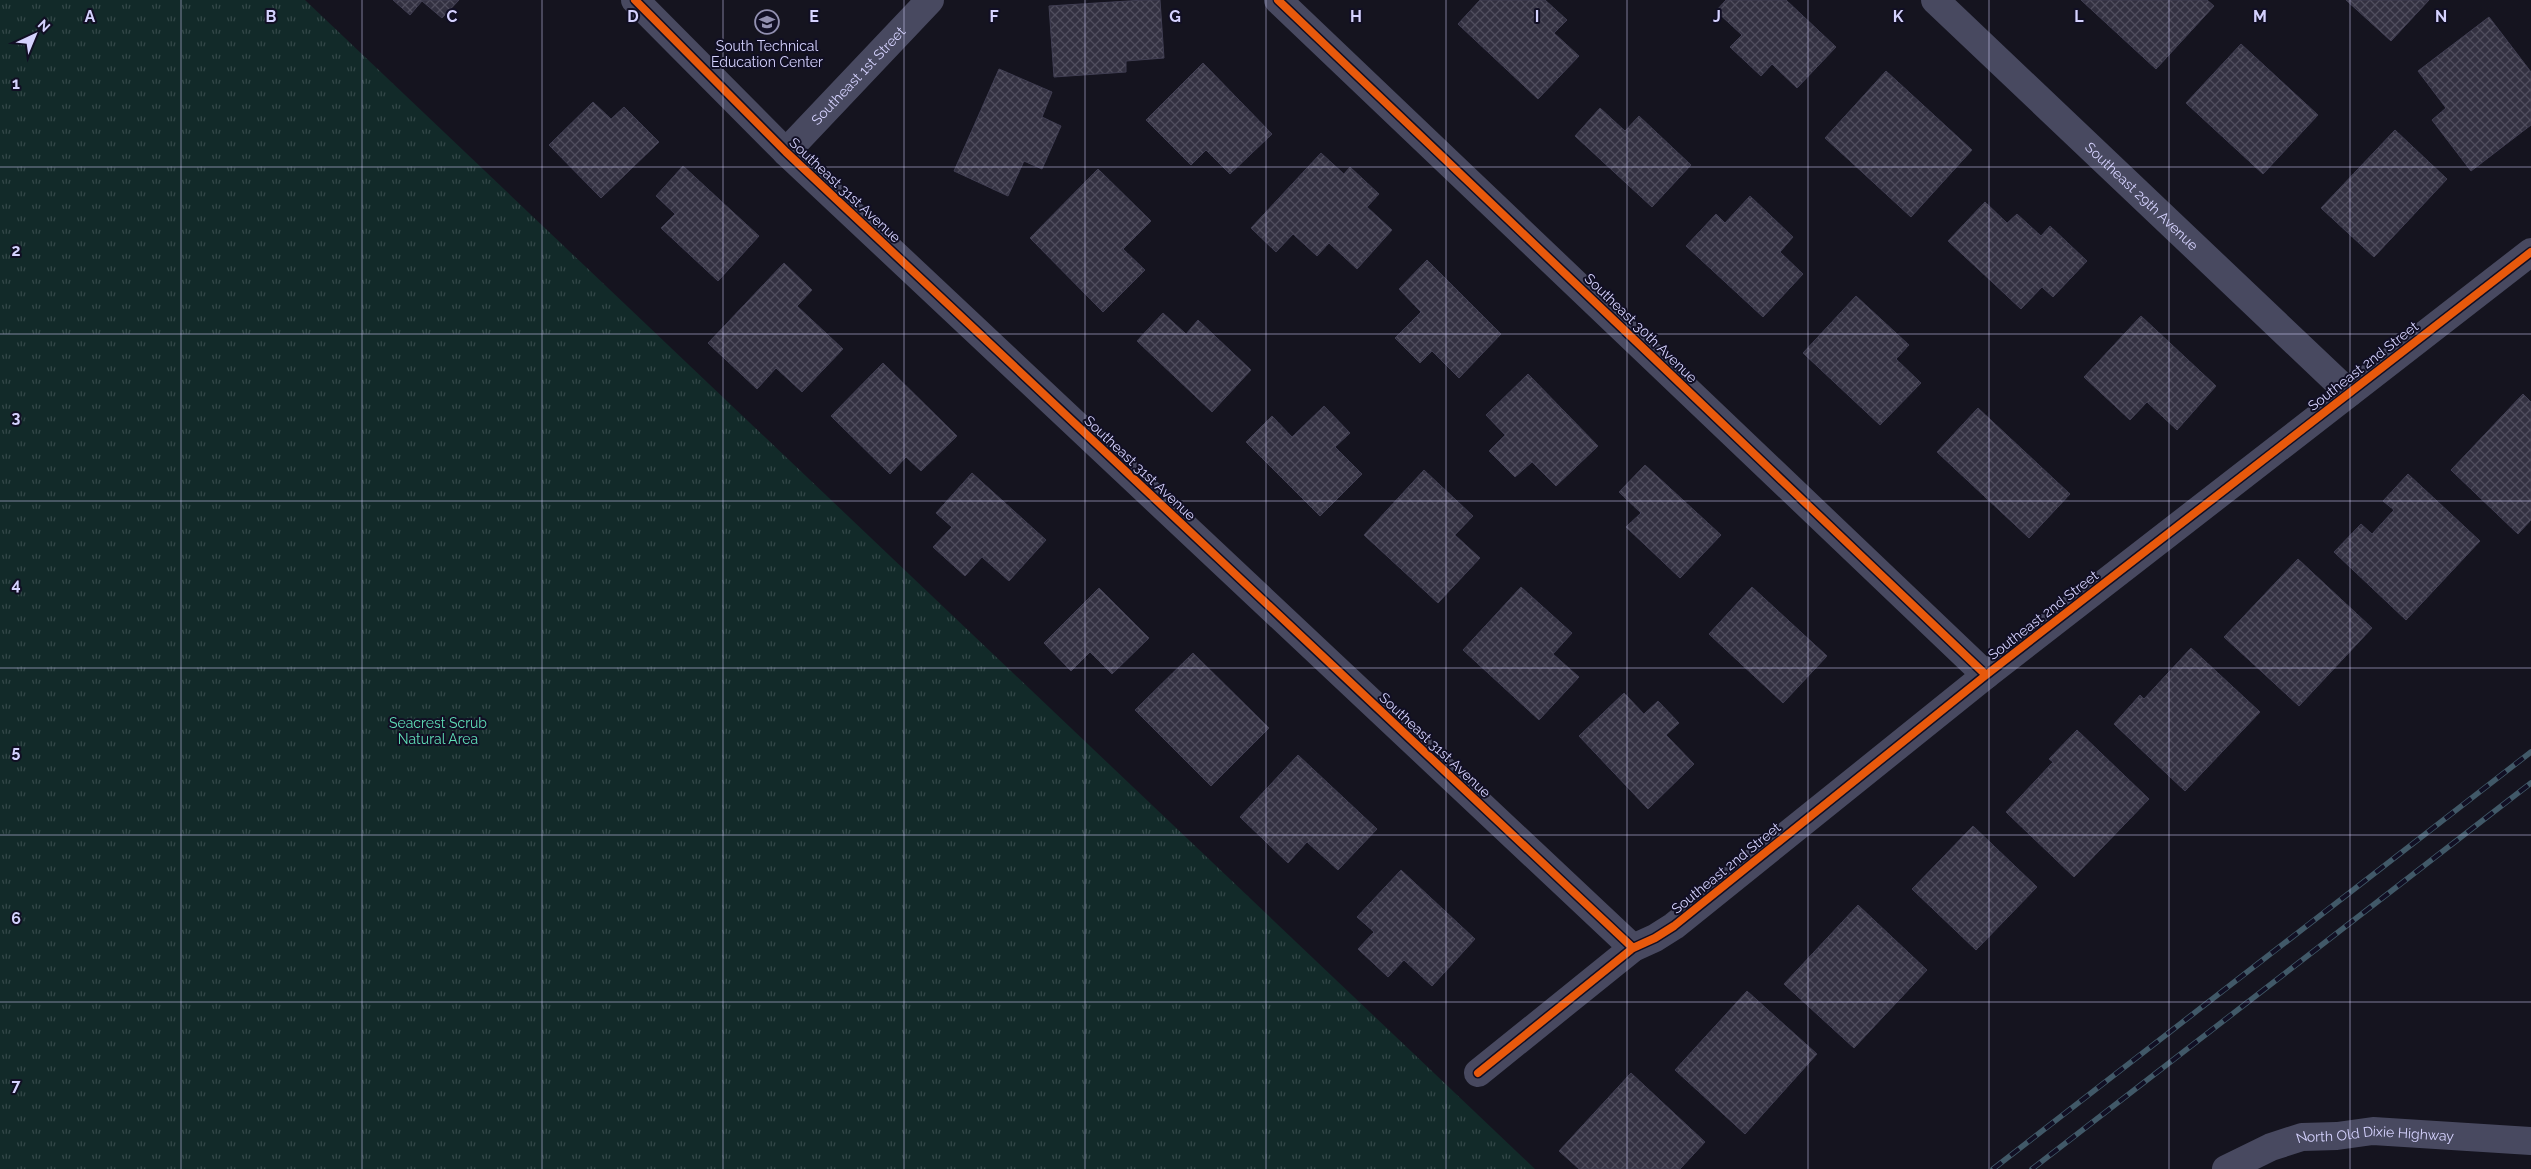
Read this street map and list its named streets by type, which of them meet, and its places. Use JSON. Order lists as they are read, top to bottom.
{
  "streets": {
    "street": [
      "Southeast 1st Street",
      "Southeast 31st Avenue",
      "Southeast 29th Avenue",
      "Southeast 30th Avenue",
      "Southeast 2nd Street",
      "North Old Dixie Highway"
    ]
  },
  "crossings": [
    ["Southeast 1st Street", "Southeast 31st Avenue"],
    ["Southeast 31st Avenue", "Southeast 2nd Street"],
    ["Southeast 29th Avenue", "Southeast 2nd Street"],
    ["Southeast 30th Avenue", "Southeast 2nd Street"]
  ],
  "parks": ["Seacrest Scrub Natural Area"],
  "places": {
    "school or university": ["South Technical Education Center"]
  },
  "north": "top right",
  "grid": {
    "columns": [
      "A",
      "B",
      "C",
      "D",
      "E",
      "F",
      "G",
      "H",
      "I",
      "J",
      "K",
      "L",
      "M",
      "N"
    ],
    "rows": [
      "1",
      "2",
      "3",
      "4",
      "5",
      "6",
      "7"
    ]
  }
}
